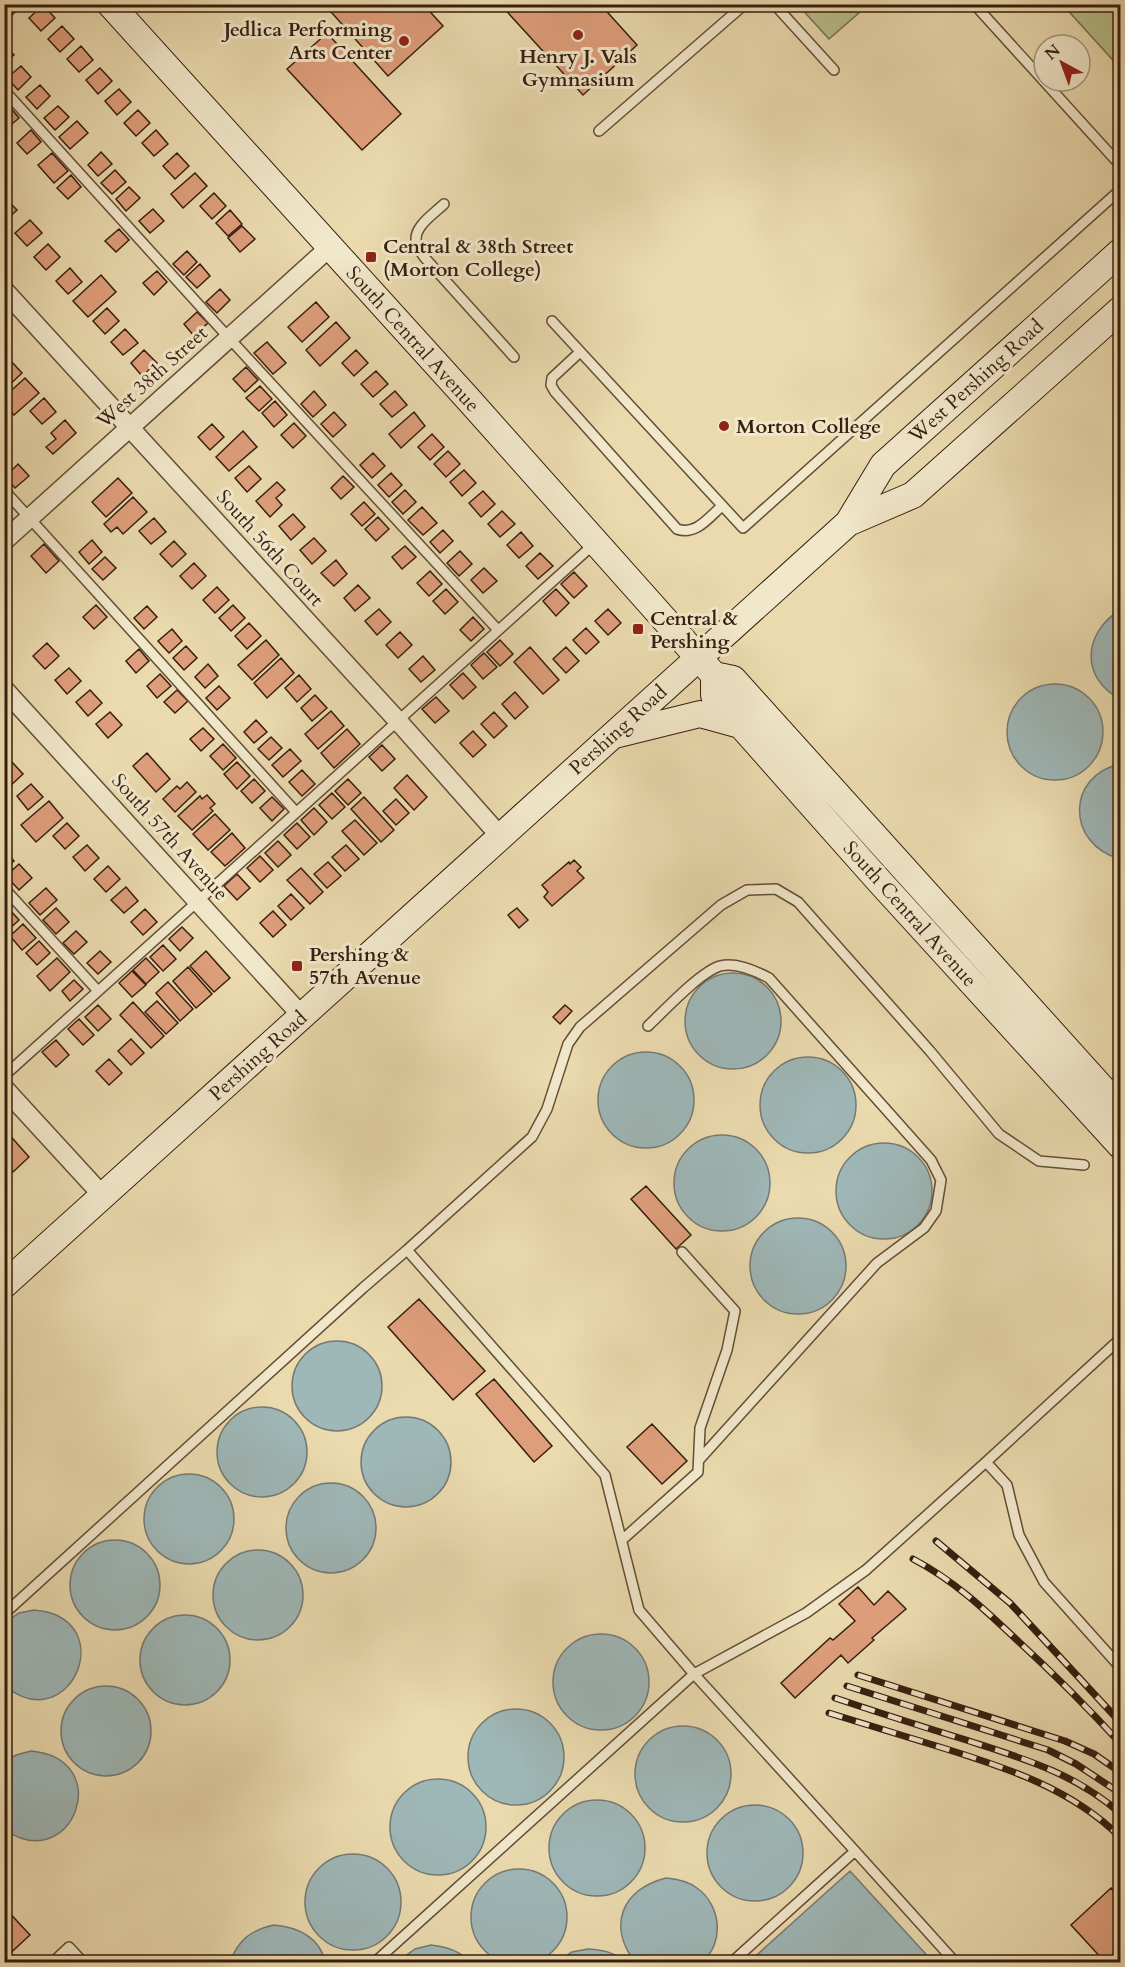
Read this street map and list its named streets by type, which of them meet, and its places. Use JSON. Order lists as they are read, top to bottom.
{
  "streets": {
    "main road": ["South Central Avenue", "West Pershing Road", "Pershing Road"],
    "street": ["West 38th Street", "South 56th Court", "South 57th Avenue"]
  },
  "crossings": [
    ["South Central Avenue", "West 38th Street"],
    ["South Central Avenue", "West Pershing Road"],
    ["South Central Avenue", "Pershing Road"],
    ["West 38th Street", "South 56th Court"],
    ["West Pershing Road", "Pershing Road"],
    ["South 56th Court", "Pershing Road"],
    ["Pershing Road", "South 57th Avenue"]
  ],
  "places": {
    "other": ["Henry J. Vals Gymnasium", "Jedlica Performing Arts Center", "Morton College"],
    "transit": ["Central & 38th Street (Morton College)", "Central & Pershing", "Pershing & 57th Avenue"]
  },
  "north": "top left"
}
